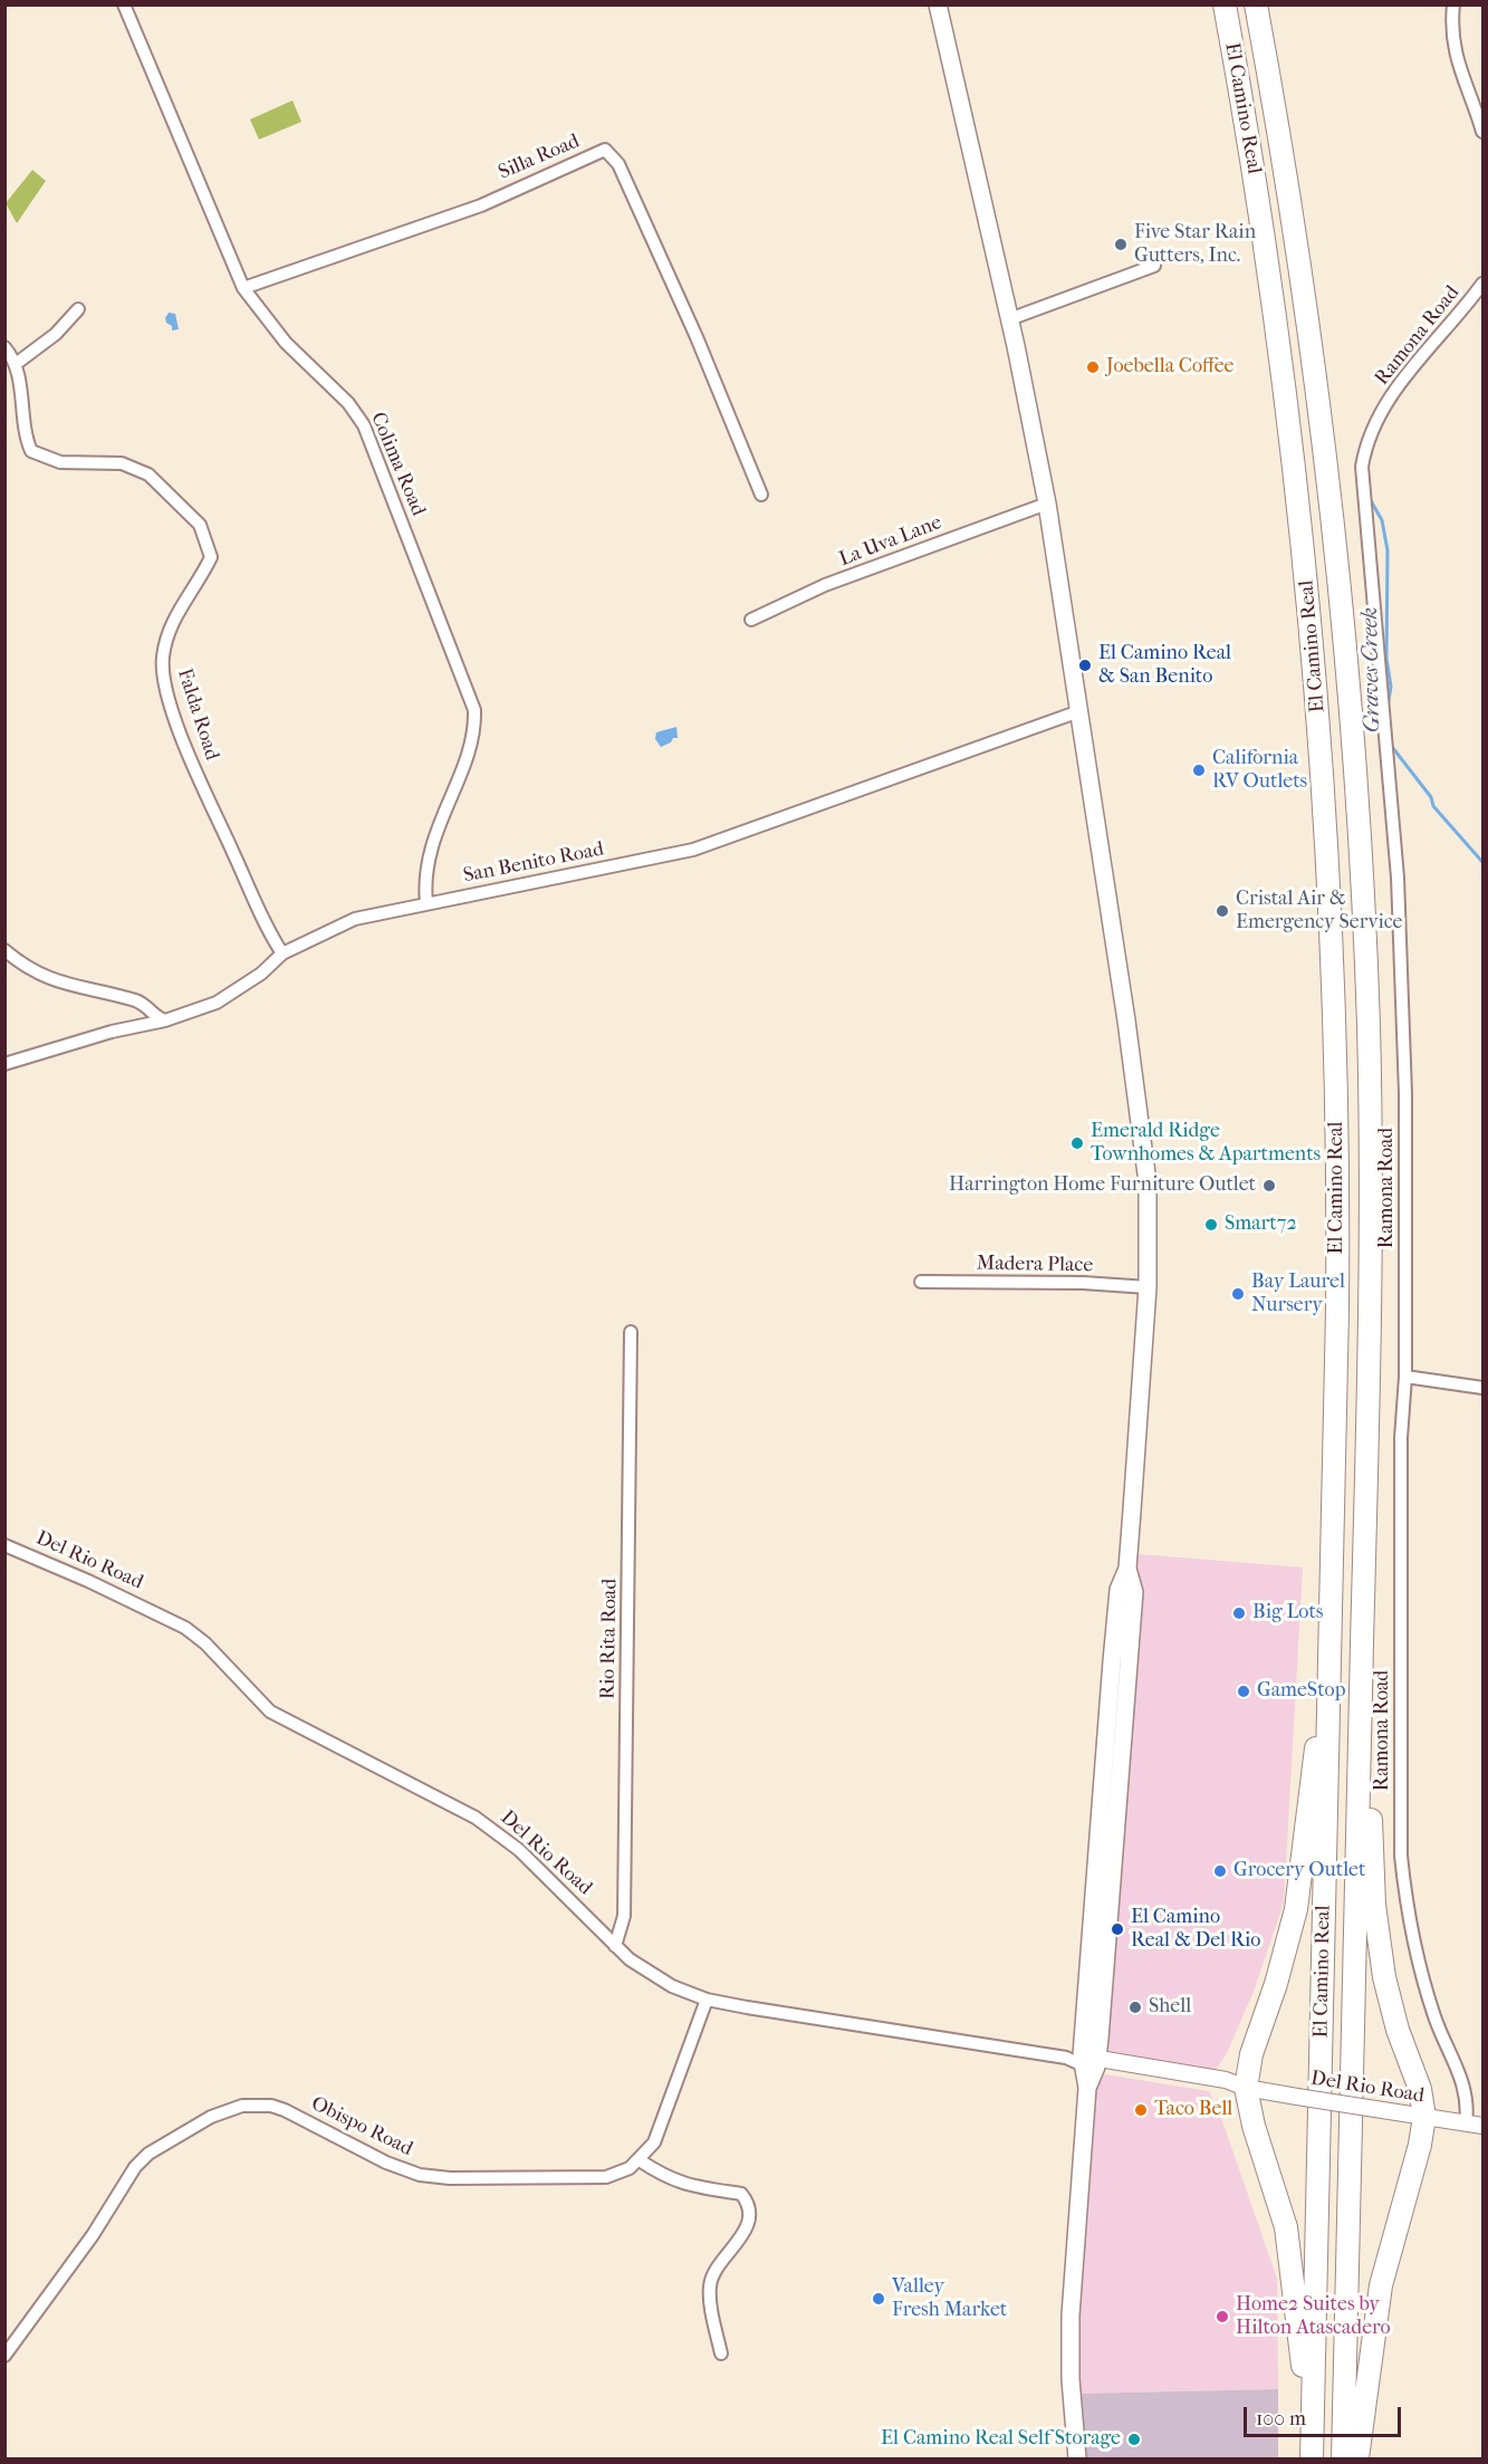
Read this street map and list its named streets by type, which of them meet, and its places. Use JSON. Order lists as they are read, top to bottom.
{
  "streets": {
    "highway": ["El Camino Real"],
    "street": [
      "Silla Road",
      "Ramona Road",
      "Colima Road",
      "La Uva Lane",
      "Falda Road",
      "San Benito Road",
      "Madera Place",
      "Del Rio Road",
      "Rio Rita Road",
      "Obispo Road"
    ]
  },
  "crossings": [
    ["Silla Road", "Colima Road"],
    ["Ramona Road", "Del Rio Road"],
    ["Colima Road", "San Benito Road"],
    ["Falda Road", "San Benito Road"],
    ["Del Rio Road", "Rio Rita Road"],
    ["Del Rio Road", "Obispo Road"]
  ],
  "water": ["Graves Creek"],
  "places": [
    "Five Star Rain Gutters, Inc.",
    "Joebella Coffee",
    "El Camino Real & San Benito",
    "California RV Outlets",
    "Cristal Air & Emergency Service",
    "Emerald Ridge Townhomes & Apartments",
    "Harrington Home Furniture Outlet",
    "Smart72",
    "Bay Laurel Nursery",
    "Big Lots",
    "GameStop",
    "Grocery Outlet",
    "El Camino Real & Del Rio",
    "Shell",
    "Taco Bell",
    "Valley Fresh Market",
    "Home2 Suites by Hilton Atascadero",
    "El Camino Real Self Storage"
  ],
  "scale_bar": "100 m"
}
